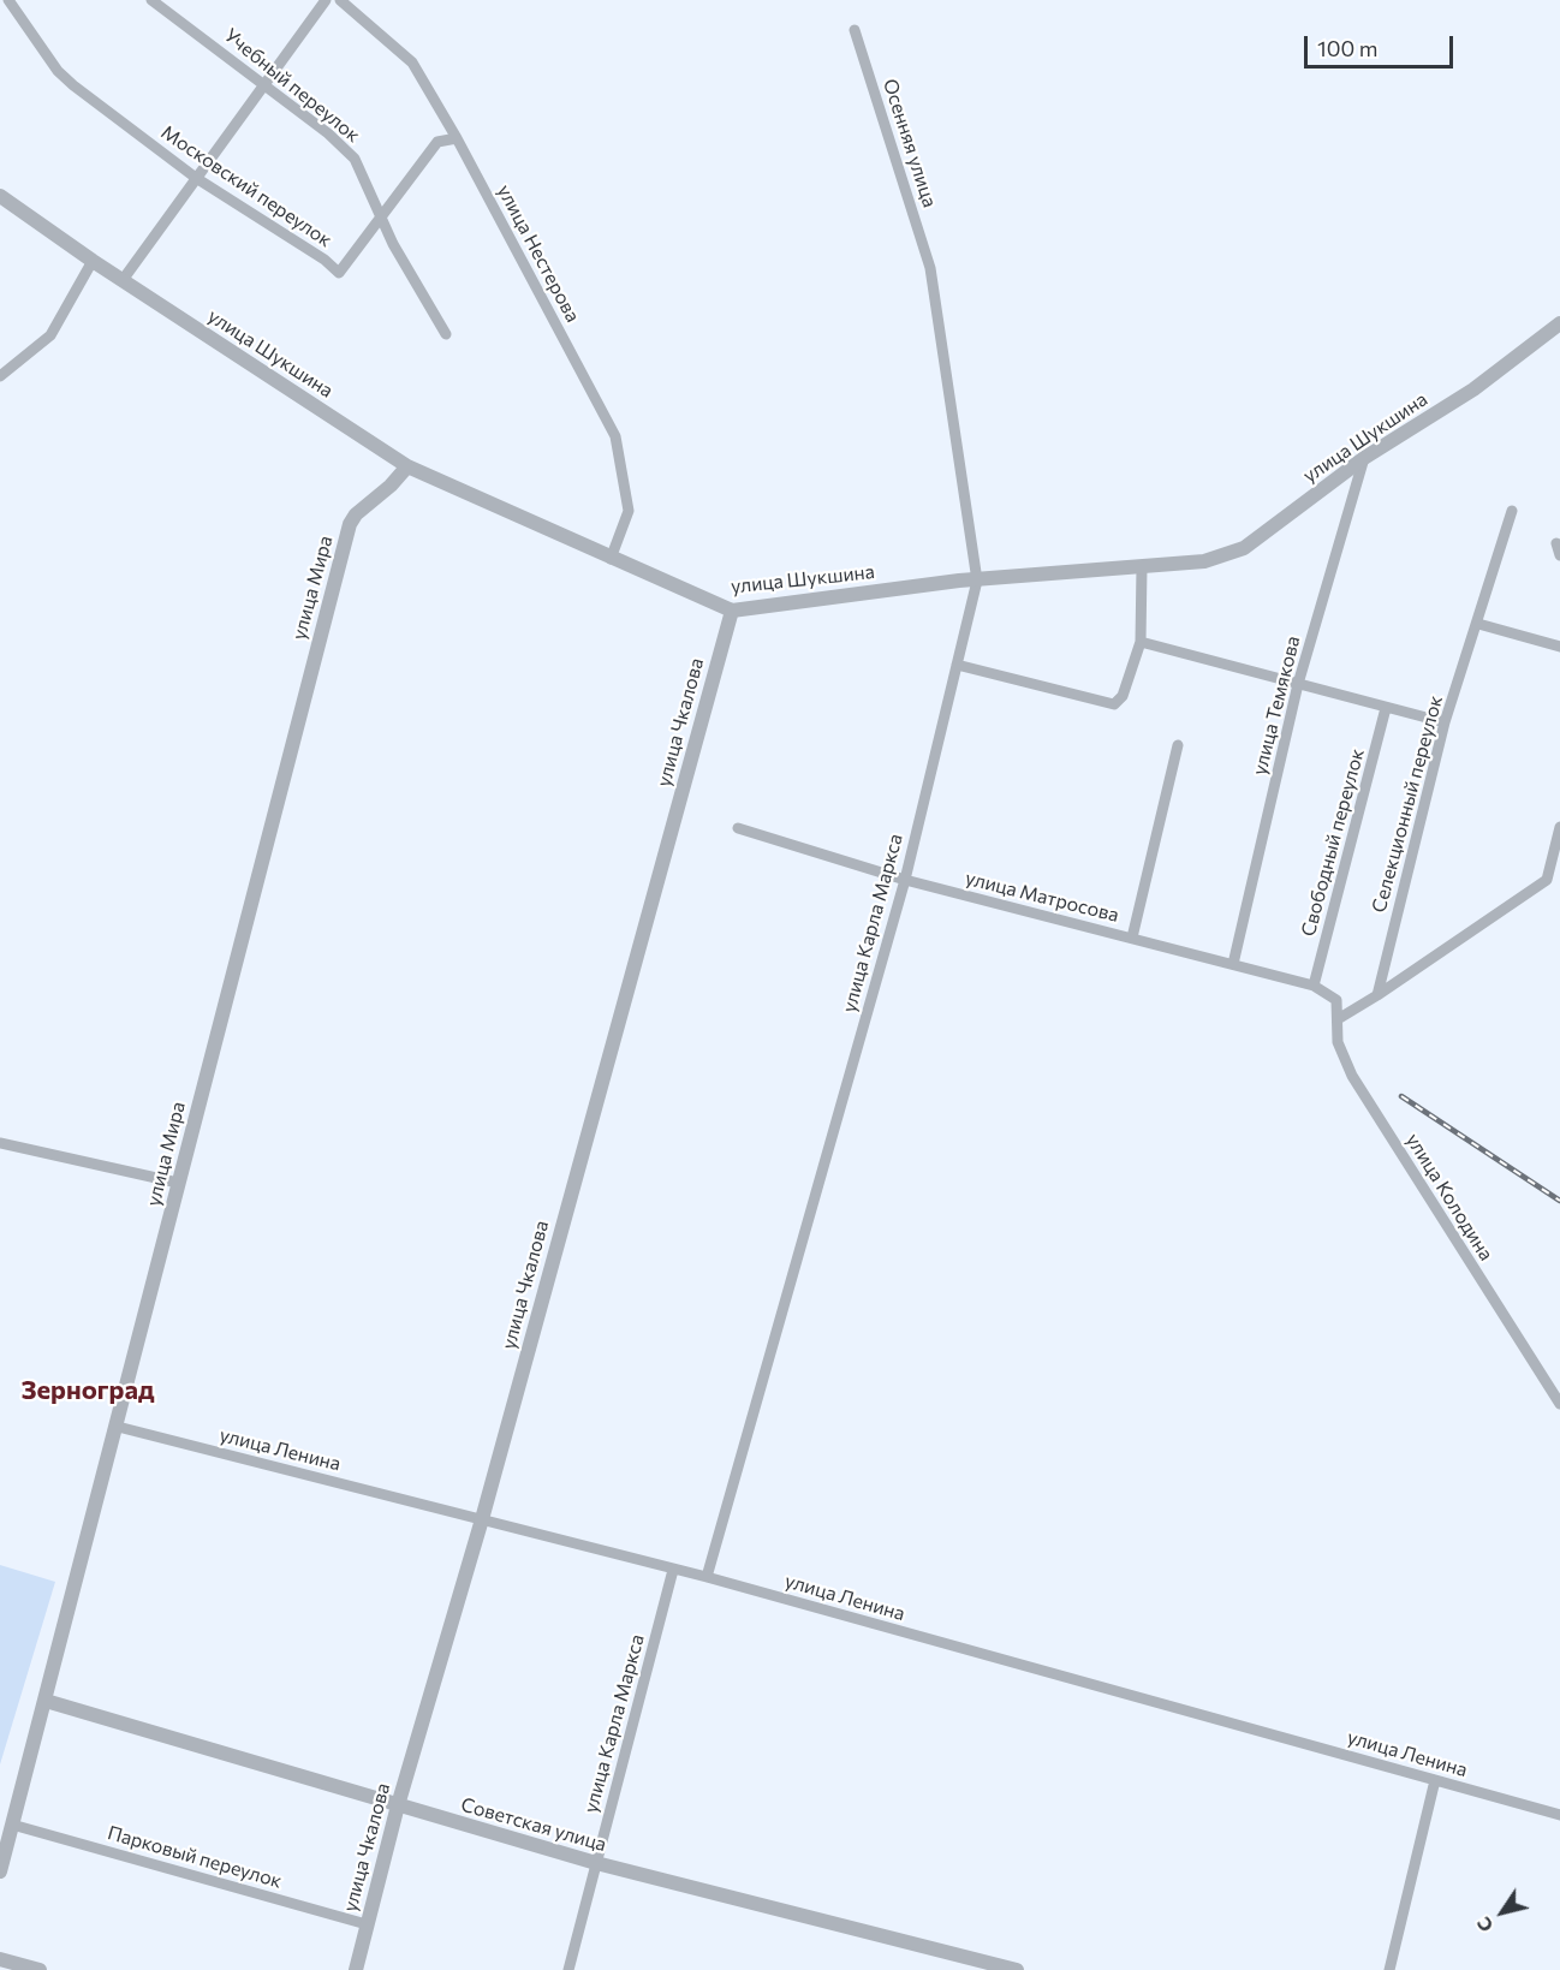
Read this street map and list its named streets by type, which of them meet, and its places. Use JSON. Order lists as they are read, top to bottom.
{
  "streets": {
    "street": [
      "Учебный переулок",
      "Осенняя улица",
      "Московский переулок",
      "улица Нестерова",
      "улица Шукшина",
      "улица Мира",
      "улица Темякова",
      "улица Чкалова",
      "Селекционный переулок",
      "Свободный переулок",
      "улица Матросова",
      "улица Карла Маркса",
      "улица Колодина",
      "улица Ленина",
      "Советская улица",
      "Парковый переулок"
    ]
  },
  "crossings": [
    ["Учебный переулок", "Московский переулок"],
    ["Осенняя улица", "улица Карла Маркса"],
    ["Московский переулок", "улица Нестерова"],
    ["улица Нестерова", "улица Шукшина"],
    ["улица Шукшина", "улица Мира"],
    ["улица Шукшина", "улица Темякова"],
    ["улица Шукшина", "улица Чкалова"],
    ["улица Шукшина", "улица Карла Маркса"],
    ["улица Мира", "улица Ленина"],
    ["улица Мира", "Советская улица"],
    ["улица Мира", "Парковый переулок"],
    ["улица Темякова", "улица Матросова"],
    ["улица Чкалова", "улица Ленина"],
    ["улица Чкалова", "Советская улица"],
    ["улица Чкалова", "Парковый переулок"],
    ["Свободный переулок", "улица Матросова"],
    ["улица Матросова", "улица Карла Маркса"],
    ["улица Матросова", "улица Колодина"],
    ["улица Карла Маркса", "улица Ленина"],
    ["улица Карла Маркса", "Советская улица"]
  ],
  "districts": ["Зерноград"],
  "scale_bar": "100 m",
  "north": "bottom left"
}
